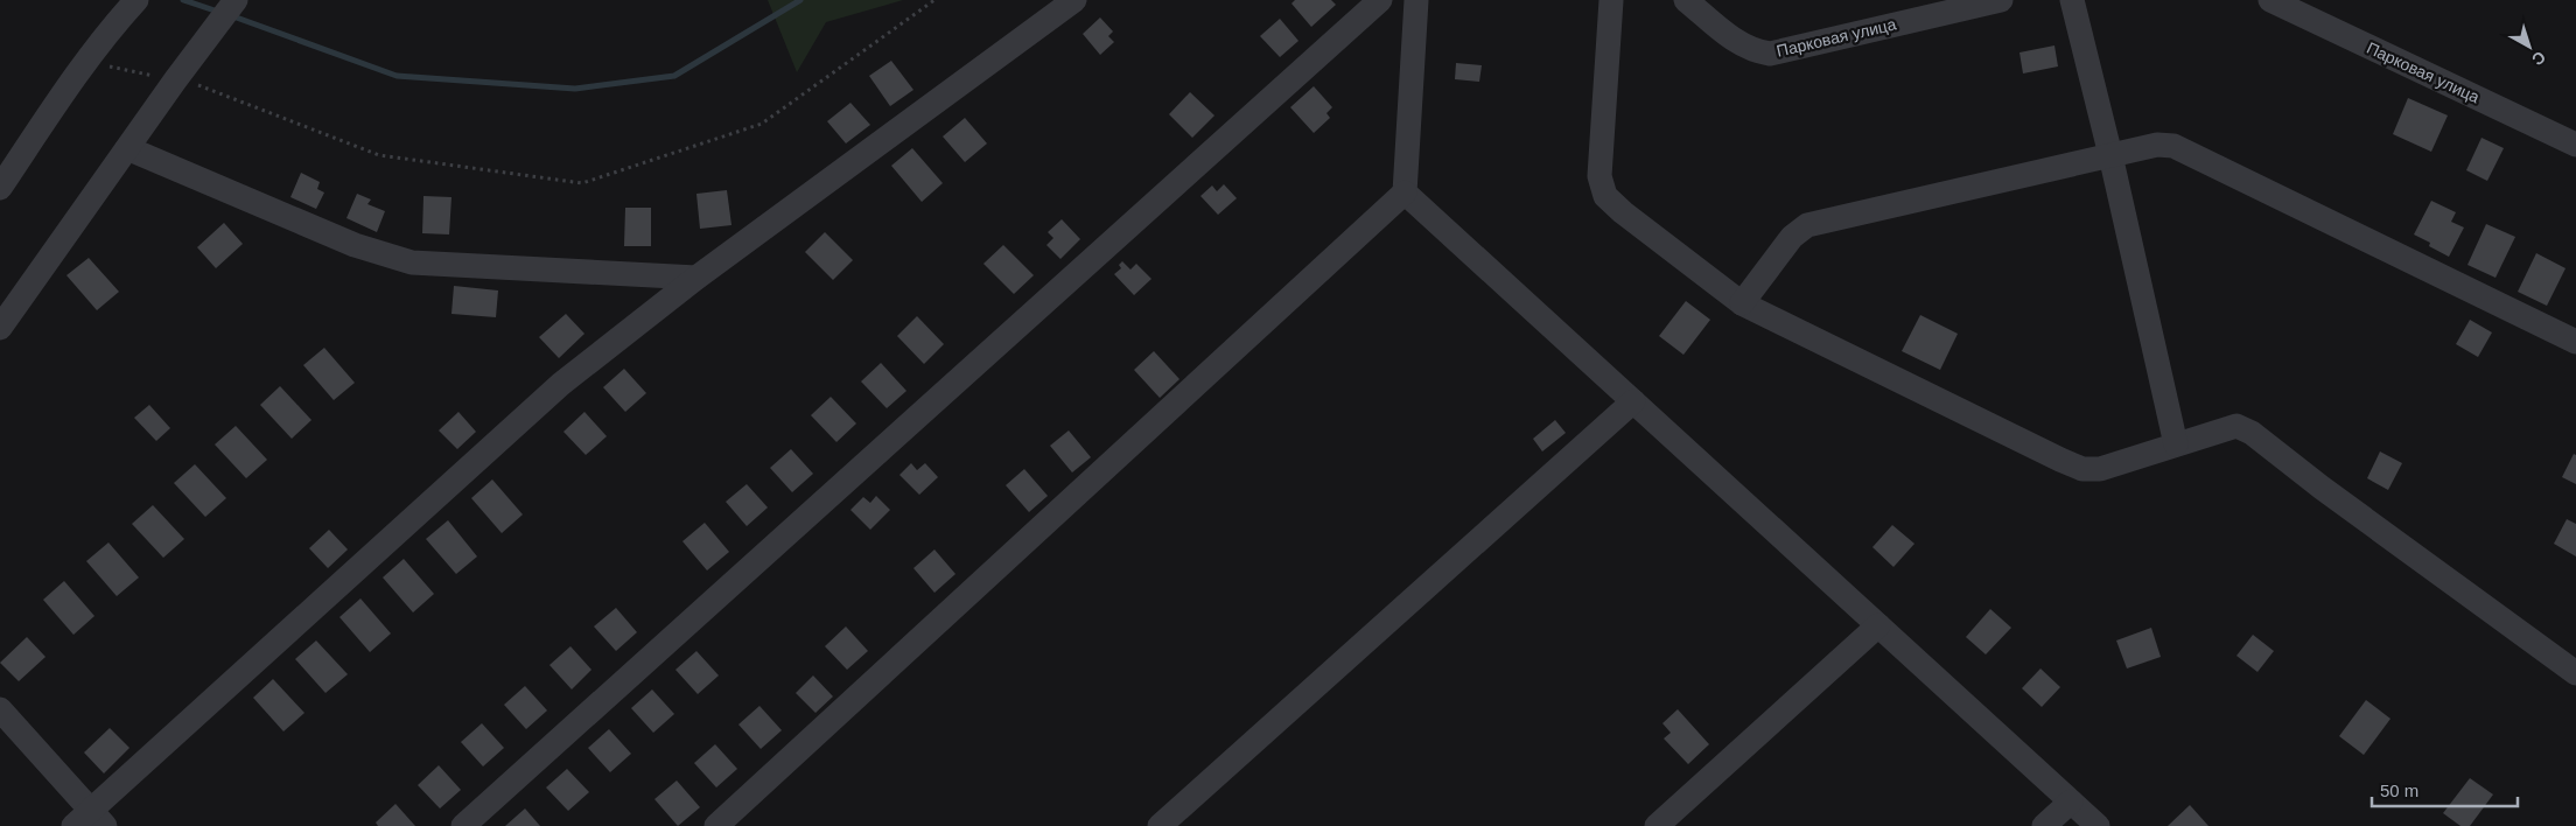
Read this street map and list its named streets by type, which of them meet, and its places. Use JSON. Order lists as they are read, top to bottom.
{
  "streets": {
    "street": ["Парковая улица"]
  },
  "scale_bar": "50 m",
  "north": "bottom right"
}
